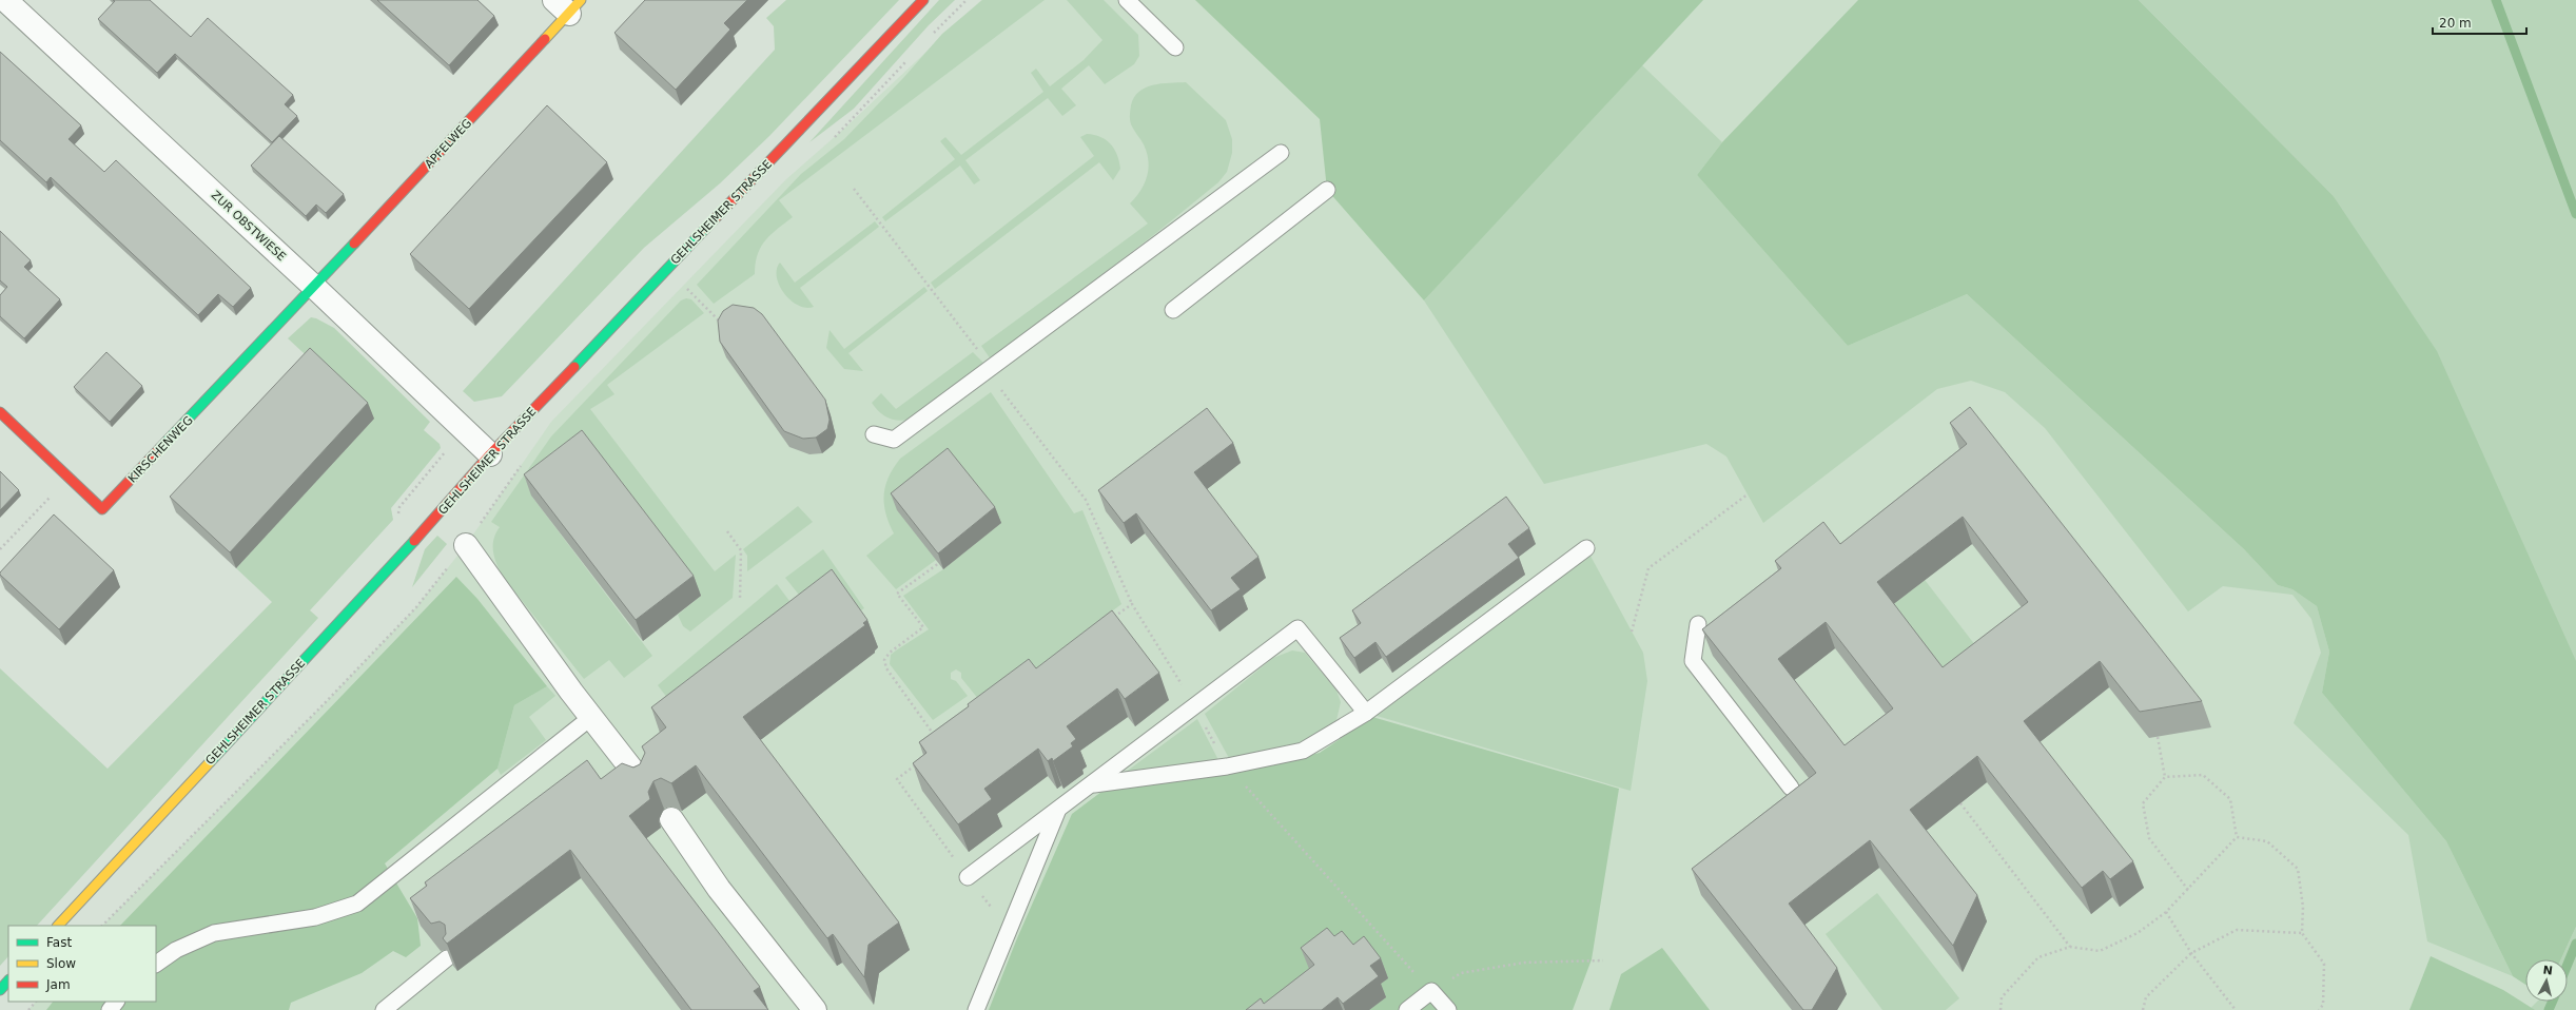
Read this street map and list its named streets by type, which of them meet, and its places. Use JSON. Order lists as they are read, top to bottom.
{
  "streets": {
    "street": [
      "APFELWEG",
      "GEHLSHEIMER STRASSE",
      "ZUR OBSTWIESE",
      "KIRSCHENWEG"
    ]
  },
  "crossings": [
    ["APFELWEG", "ZUR OBSTWIESE"],
    ["APFELWEG", "KIRSCHENWEG"],
    ["GEHLSHEIMER STRASSE", "ZUR OBSTWIESE"],
    ["ZUR OBSTWIESE", "KIRSCHENWEG"]
  ],
  "legend": ["Fast", "Slow", "Jam"],
  "scale_bar": "20 m",
  "north": "top"
}
